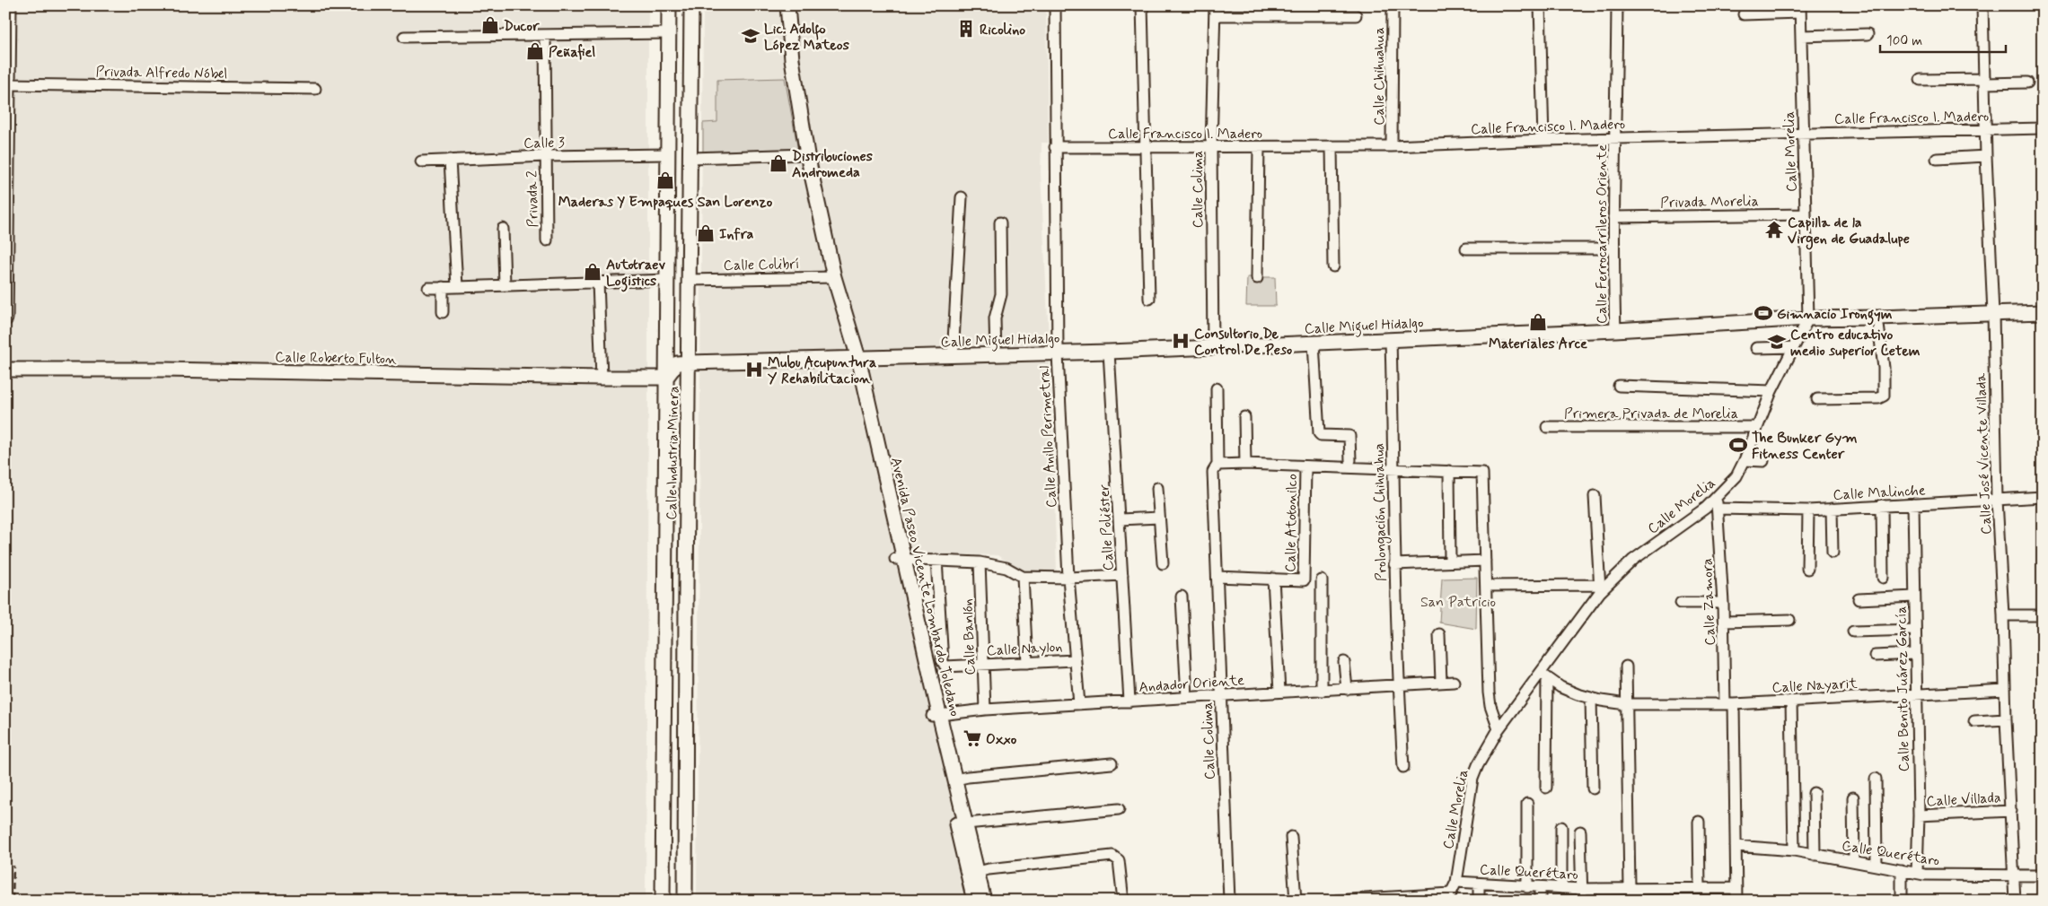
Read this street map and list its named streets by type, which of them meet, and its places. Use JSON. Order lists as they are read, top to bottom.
{
  "streets": {
    "main road": [
      "Calle Miguel Hidalgo",
      "Calle Roberto Fulton",
      "Calle Industria Minera",
      "Avenida Paseo Vicente Lombardo Toledano"
    ],
    "street": [
      "Privada Alfredo Nóbel",
      "Calle Chihuahua",
      "Calle Francisco I. Madero",
      "Calle 3",
      "Calle Morelia",
      "Calle Colima",
      "Privada 2",
      "Privada Morelia",
      "Calle Ferrocarrileros Oriente",
      "Calle Colibrí",
      "Primera Privada de Morelia",
      "Calle Anillo Perimetral",
      "Calle José Vicente Villada",
      "Calle Malinche",
      "Prolongación Chihuahua",
      "Calle Atotonilco",
      "Calle Poliéster",
      "Calle Zamora",
      "Calle Banlón",
      "Calle Naylon",
      "Andador Oriente",
      "Calle Nayarit",
      "Calle Benito Juárez García",
      "Calle Villada",
      "Calle Querétaro"
    ]
  },
  "crossings": [
    ["Calle Chihuahua", "Calle Francisco I. Madero"],
    ["Calle Francisco I. Madero", "Calle Morelia"],
    ["Calle Francisco I. Madero", "Calle Colima"],
    ["Calle Francisco I. Madero", "Calle Ferrocarrileros Oriente"],
    ["Calle Francisco I. Madero", "Calle Anillo Perimetral"],
    ["Calle Francisco I. Madero", "Calle José Vicente Villada"],
    ["Calle 3", "Privada 2"],
    ["Calle 3", "Calle Industria Minera"],
    ["Calle Morelia", "Privada Morelia"],
    ["Calle Morelia", "Calle Miguel Hidalgo"],
    ["Calle Morelia", "Primera Privada de Morelia"],
    ["Calle Morelia", "Calle Malinche"],
    ["Calle Morelia", "Calle Zamora"],
    ["Calle Morelia", "Calle Nayarit"],
    ["Calle Morelia", "Calle Querétaro"],
    ["Calle Colima", "Calle Miguel Hidalgo"],
    ["Calle Colima", "Calle Atotonilco"],
    ["Calle Colima", "Andador Oriente"],
    ["Privada Morelia", "Calle Ferrocarrileros Oriente"],
    ["Calle Ferrocarrileros Oriente", "Calle Miguel Hidalgo"],
    ["Calle Colibrí", "Calle Industria Minera"],
    ["Calle Colibrí", "Avenida Paseo Vicente Lombardo Toledano"],
    ["Calle Miguel Hidalgo", "Calle Roberto Fulton"],
    ["Calle Miguel Hidalgo", "Calle Anillo Perimetral"],
    ["Calle Miguel Hidalgo", "Calle Industria Minera"],
    ["Calle Miguel Hidalgo", "Calle José Vicente Villada"],
    ["Calle Miguel Hidalgo", "Prolongación Chihuahua"],
    ["Calle Miguel Hidalgo", "Calle Poliéster"],
    ["Calle Miguel Hidalgo", "Avenida Paseo Vicente Lombardo Toledano"],
    ["Calle Roberto Fulton", "Calle Industria Minera"],
    ["Calle Anillo Perimetral", "Calle Naylon"],
    ["Calle Anillo Perimetral", "Andador Oriente"],
    ["Calle José Vicente Villada", "Calle Malinche"],
    ["Calle José Vicente Villada", "Calle Nayarit"],
    ["Calle José Vicente Villada", "Calle Villada"],
    ["Calle José Vicente Villada", "Calle Querétaro"],
    ["Calle Malinche", "Calle Zamora"],
    ["Calle Malinche", "Calle Benito Juárez García"],
    ["Prolongación Chihuahua", "Calle Atotonilco"],
    ["Prolongación Chihuahua", "Andador Oriente"],
    ["Calle Poliéster", "Andador Oriente"],
    ["Avenida Paseo Vicente Lombardo Toledano", "Andador Oriente"],
    ["Calle Zamora", "Calle Nayarit"],
    ["Calle Zamora", "Calle Querétaro"],
    ["Calle Banlón", "Calle Naylon"],
    ["Calle Banlón", "Andador Oriente"],
    ["Calle Nayarit", "Calle Benito Juárez García"],
    ["Calle Benito Juárez García", "Calle Villada"],
    ["Calle Benito Juárez García", "Calle Querétaro"]
  ],
  "parks": ["San Patricio"],
  "places": {
    "shop": [
      "Ducor",
      "Peñafiel",
      "Distribuciones Andromeda",
      "Maderas Y Empaques San Lorenzo",
      "Infra",
      "Autotraev Logistics",
      "Materiales Arce"
    ],
    "building": ["Ricolino"],
    "school or university": ["Lic. Adolfo López Mateos", "Centro educativo medio superior Cetem"],
    "temple": ["Capilla de la Virgen de Guadalupe"],
    "sports": ["Gimnacio Irongym", "The Bunker Gym Fitness Center"],
    "hospital": ["Consultorio De Control De Peso", "Mubu Acupuntura Y Rehabilitacion"],
    "supermarket": ["Oxxo"]
  },
  "scale_bar": "100 m"
}
